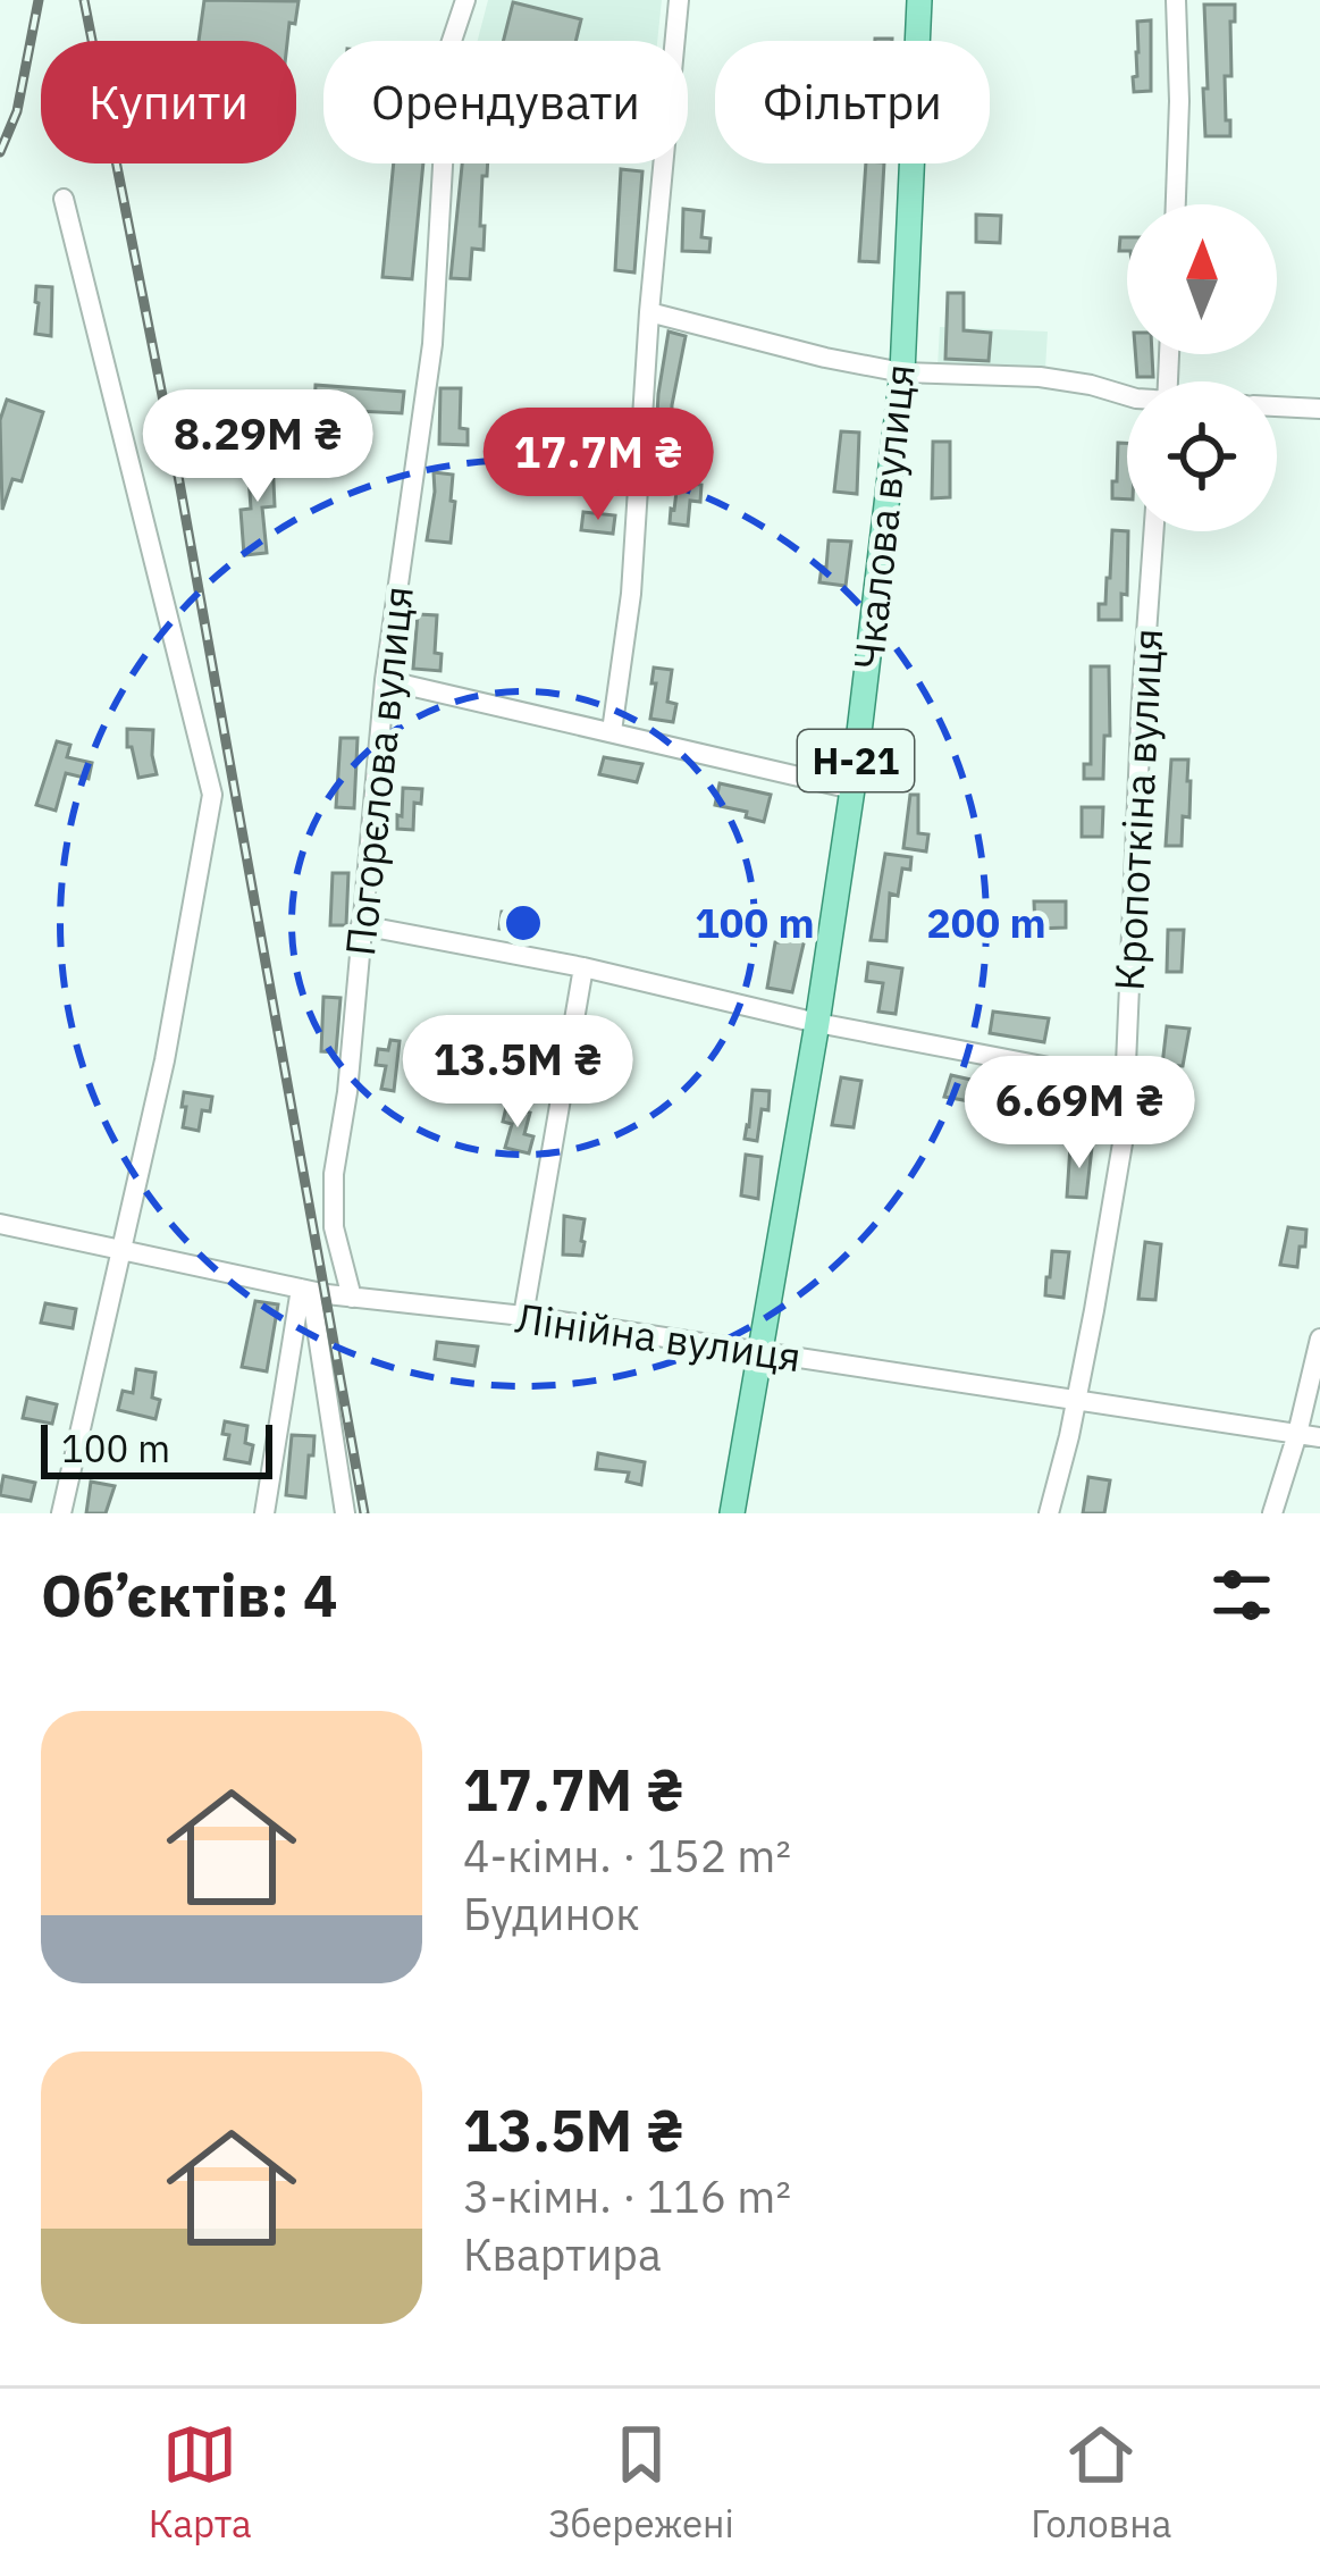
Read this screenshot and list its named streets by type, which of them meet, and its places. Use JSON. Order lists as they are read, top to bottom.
{
  "streets": {
    "main road": ["Чкалова вулиця", "Н-21"],
    "street": ["Погорєлова вулиця", "Кропоткіна вулиця", "Лінійна вулиця"]
  },
  "crossings": [
    ["Чкалова вулиця", "Лінійна вулиця"],
    ["Погорєлова вулиця", "Лінійна вулиця"],
    ["Кропоткіна вулиця", "Лінійна вулиця"]
  ],
  "scale_bar": "100 m",
  "north": "top",
  "page": {
    "chip": ["Купити", "Орендувати", "Фільтри"],
    "price": [
      "8.29M ₴",
      "17.7M ₴",
      "13.5M ₴",
      "6.69M ₴"
    ],
    "scale": "100 m",
    "heading": "Об’єктів: 4",
    "list": [
      {
        "name": "17.7M ₴",
        "note": "4-кімн. · 152 m² · Будинок"
      },
      {
        "name": "13.5M ₴",
        "note": "3-кімн. · 116 m² · Квартира"
      }
    ],
    "tabs": ["Карта", "Збережені", "Головна"]
  },
  "rings": ["100 m", "200 m"]
}
